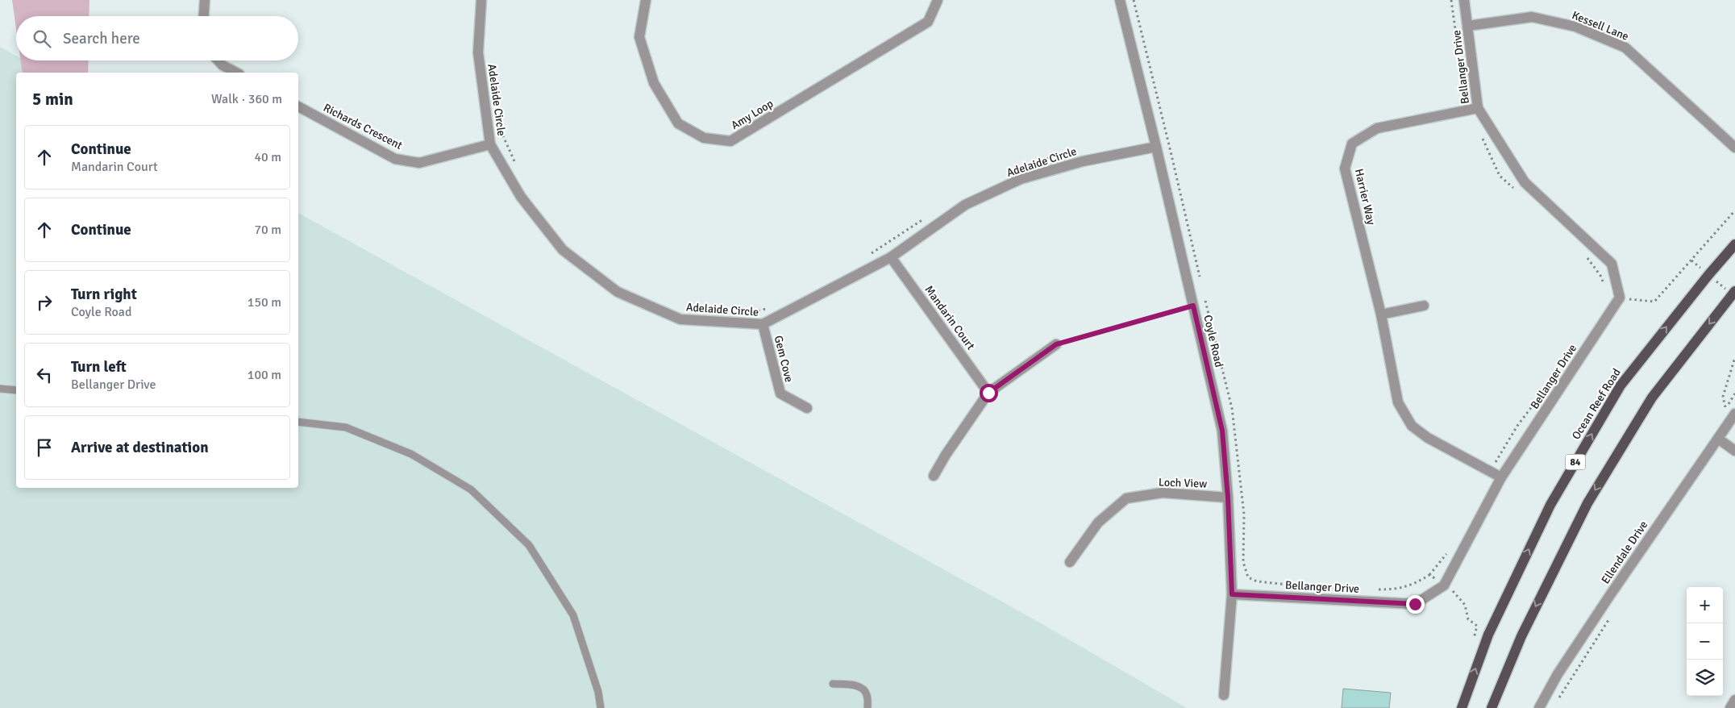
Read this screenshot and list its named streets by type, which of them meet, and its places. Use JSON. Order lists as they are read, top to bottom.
{
  "streets": {
    "main road": ["Ocean Reef Road", "84"],
    "street": [
      "Kessell Lane",
      "Bellanger Drive",
      "Adelaide Circle",
      "Amy Loop",
      "Richards Crescent",
      "Harrier Way",
      "Mandarin Court",
      "Coyle Road",
      "Gem Cove",
      "Loch View",
      "Ellendale Drive"
    ]
  },
  "crossings": [
    ["Kessell Lane", "Bellanger Drive"],
    ["Bellanger Drive", "Harrier Way"],
    ["Bellanger Drive", "Coyle Road"],
    ["Adelaide Circle", "Richards Crescent"],
    ["Adelaide Circle", "Mandarin Court"],
    ["Adelaide Circle", "Coyle Road"],
    ["Adelaide Circle", "Gem Cove"],
    ["Coyle Road", "Loch View"]
  ],
  "page": {
    "search": "Search here",
    "heading": ["5 min", "Walk · 360 m"],
    "list": [
      ["Continue", "Mandarin Court", "40 m"],
      ["Continue", "70 m"],
      ["Turn right", "Coyle Road", "150 m"],
      ["Turn left", "Bellanger Drive", "100 m"],
      "Arrive at destination"
    ],
    "map_buttons": ["+", "−"]
  }
}
